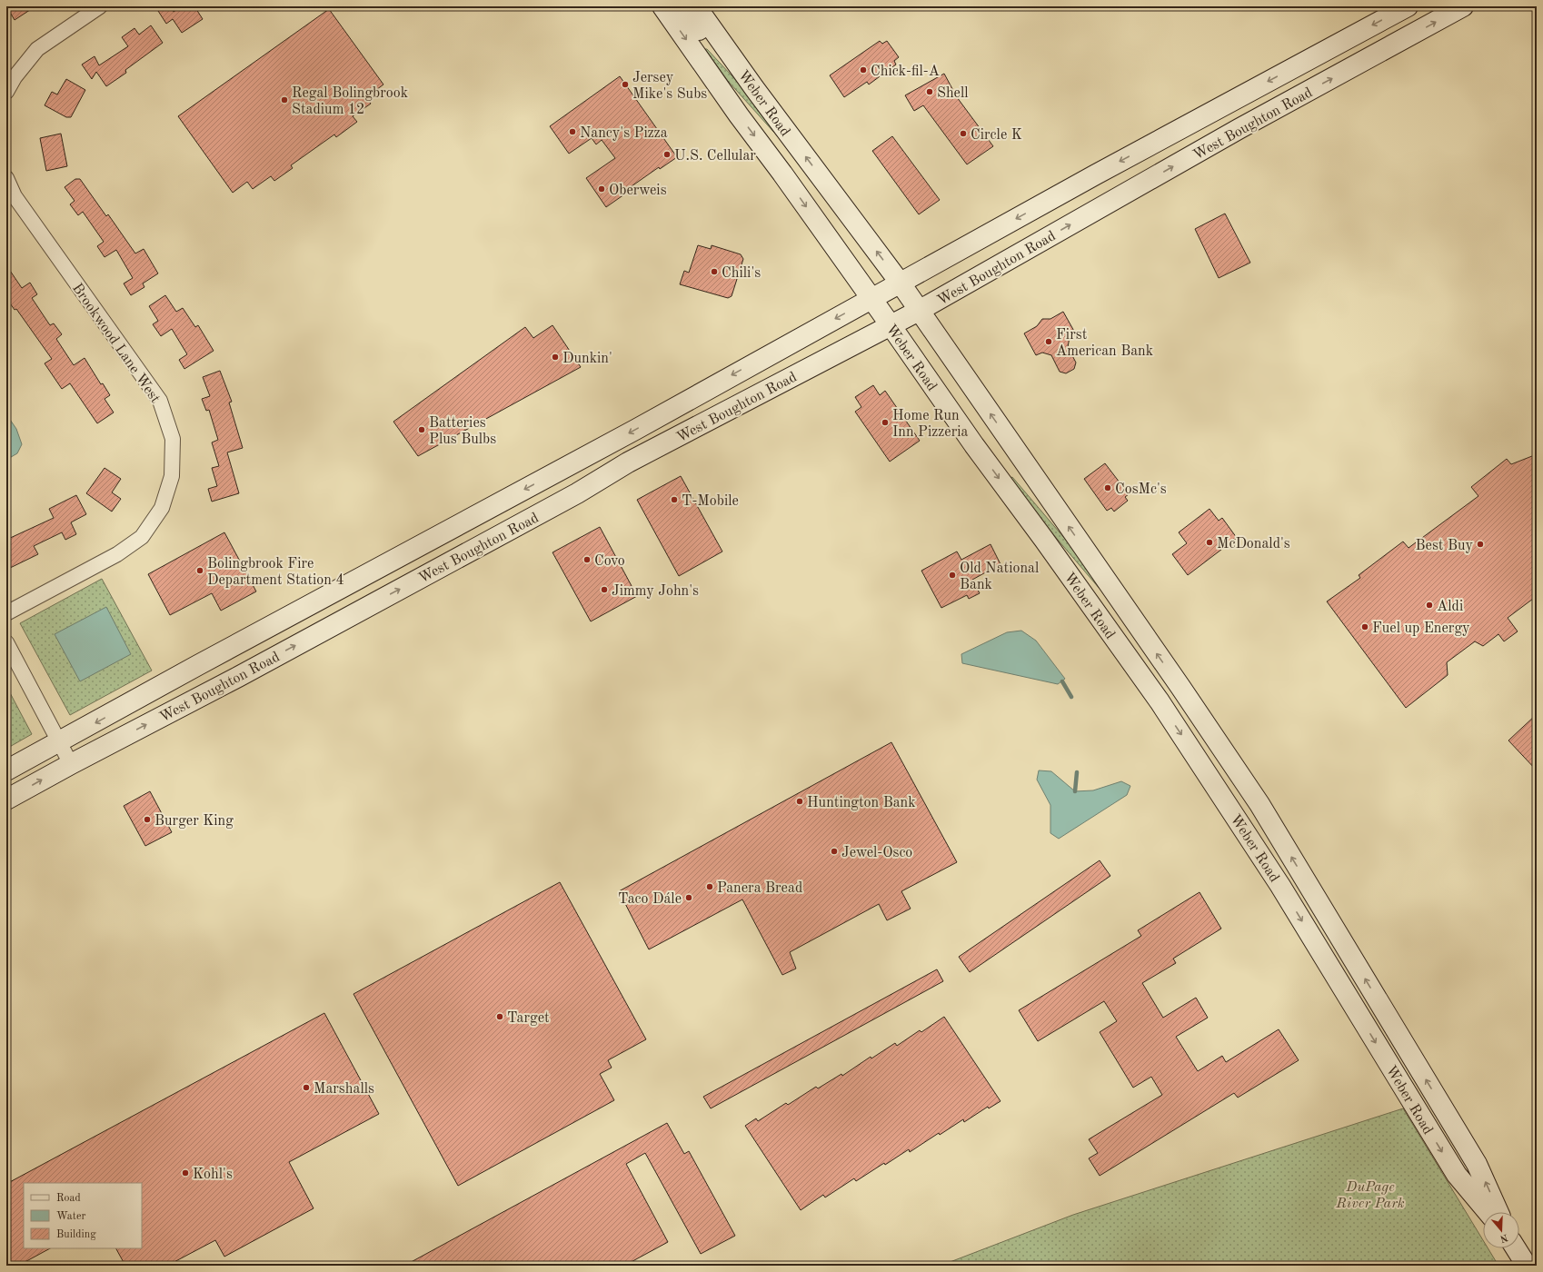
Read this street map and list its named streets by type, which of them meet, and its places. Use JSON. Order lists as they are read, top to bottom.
{
  "streets": {
    "main road": ["Weber Road", "West Boughton Road"],
    "street": ["Brookwood Lane West"]
  },
  "crossings": [
    ["Weber Road", "West Boughton Road"]
  ],
  "parks": ["DuPage River Park"],
  "places": [
    "Chick-fil-A",
    "Jersey Mike's Subs",
    "Shell",
    "Regal Bolingbrook Stadium 12",
    "Nancy's Pizza",
    "Circle K",
    "U.S. Cellular",
    "Oberweis",
    "Chili's",
    "First American Bank",
    "Dunkin'",
    "Home Run Inn Pizzeria",
    "Batteries Plus Bulbs",
    "CosMc's",
    "T-Mobile",
    "McDonald's",
    "Best Buy",
    "Covo",
    "Bolingbrook Fire Department Station 4",
    "Old National Bank",
    "Jimmy John's",
    "Aldi",
    "Fuel up Energy",
    "Huntington Bank",
    "Burger King",
    "Jewel-Osco",
    "Panera Bread",
    "Taco Dále",
    "Target",
    "Marshalls",
    "Kohl's"
  ],
  "legend": ["Road", "Water", "Building"],
  "north": "bottom"
}
